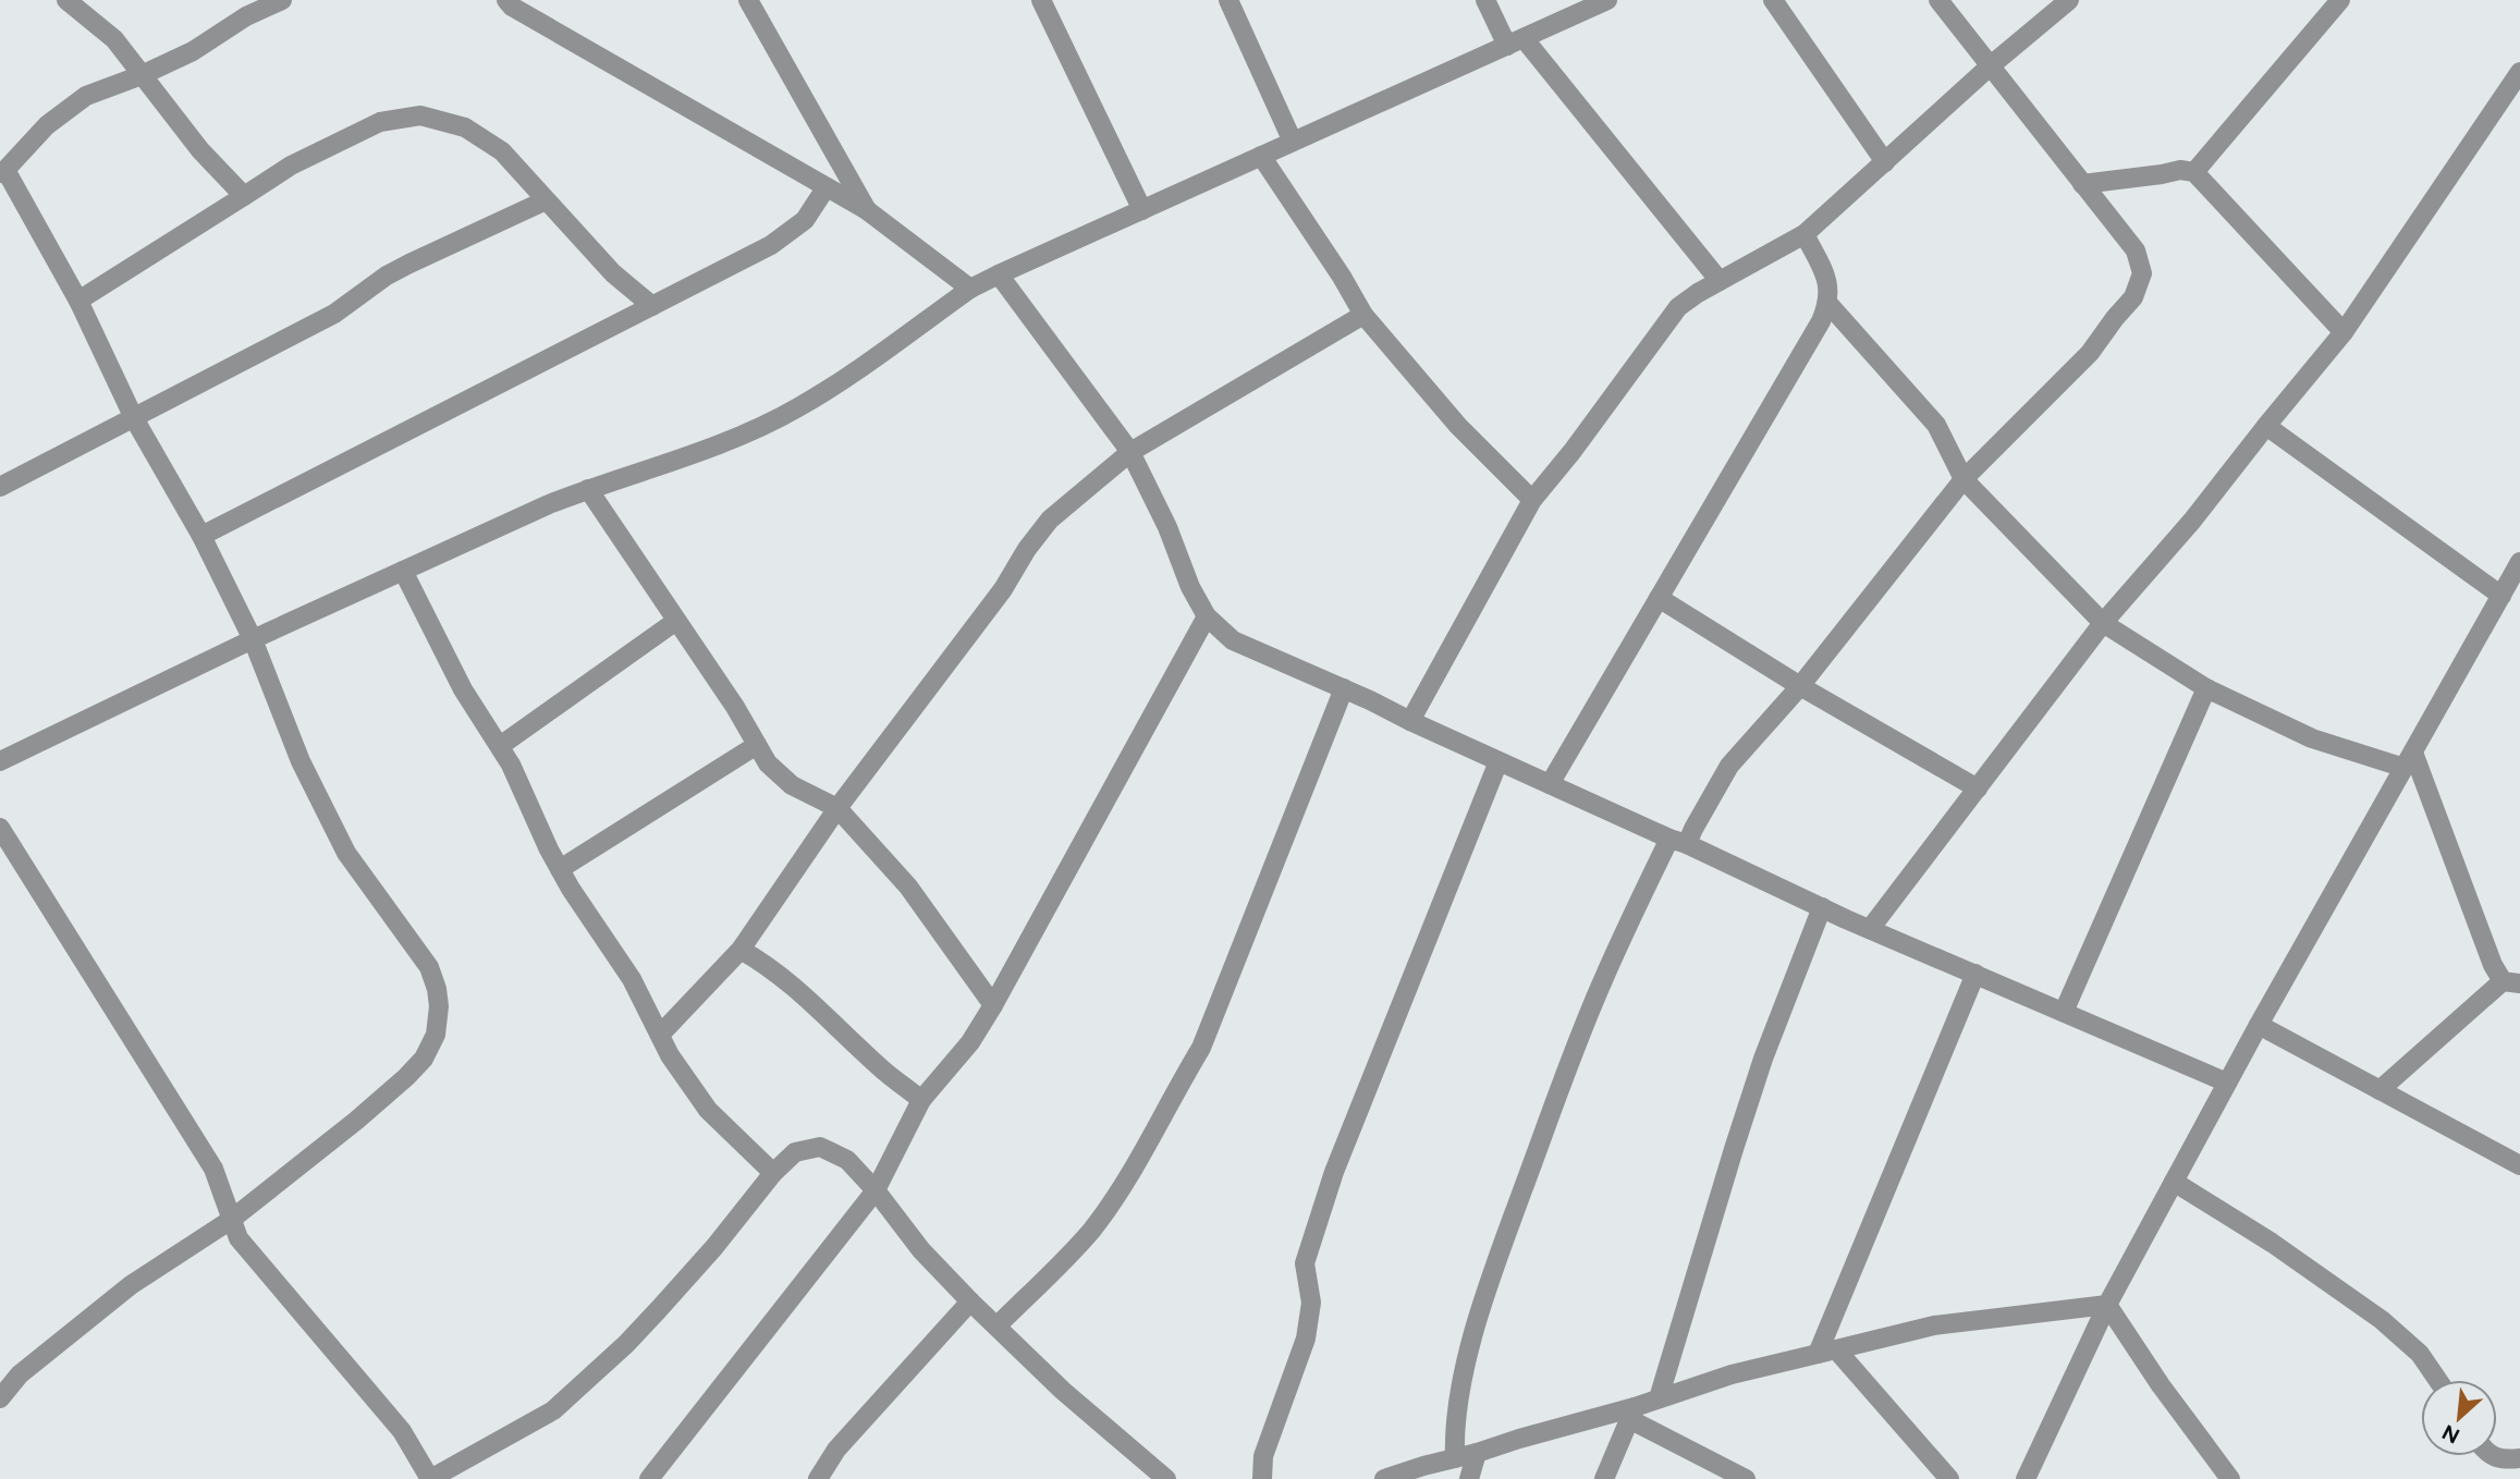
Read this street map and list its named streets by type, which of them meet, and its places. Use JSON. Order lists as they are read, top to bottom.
{
  "north": "bottom left"
}
